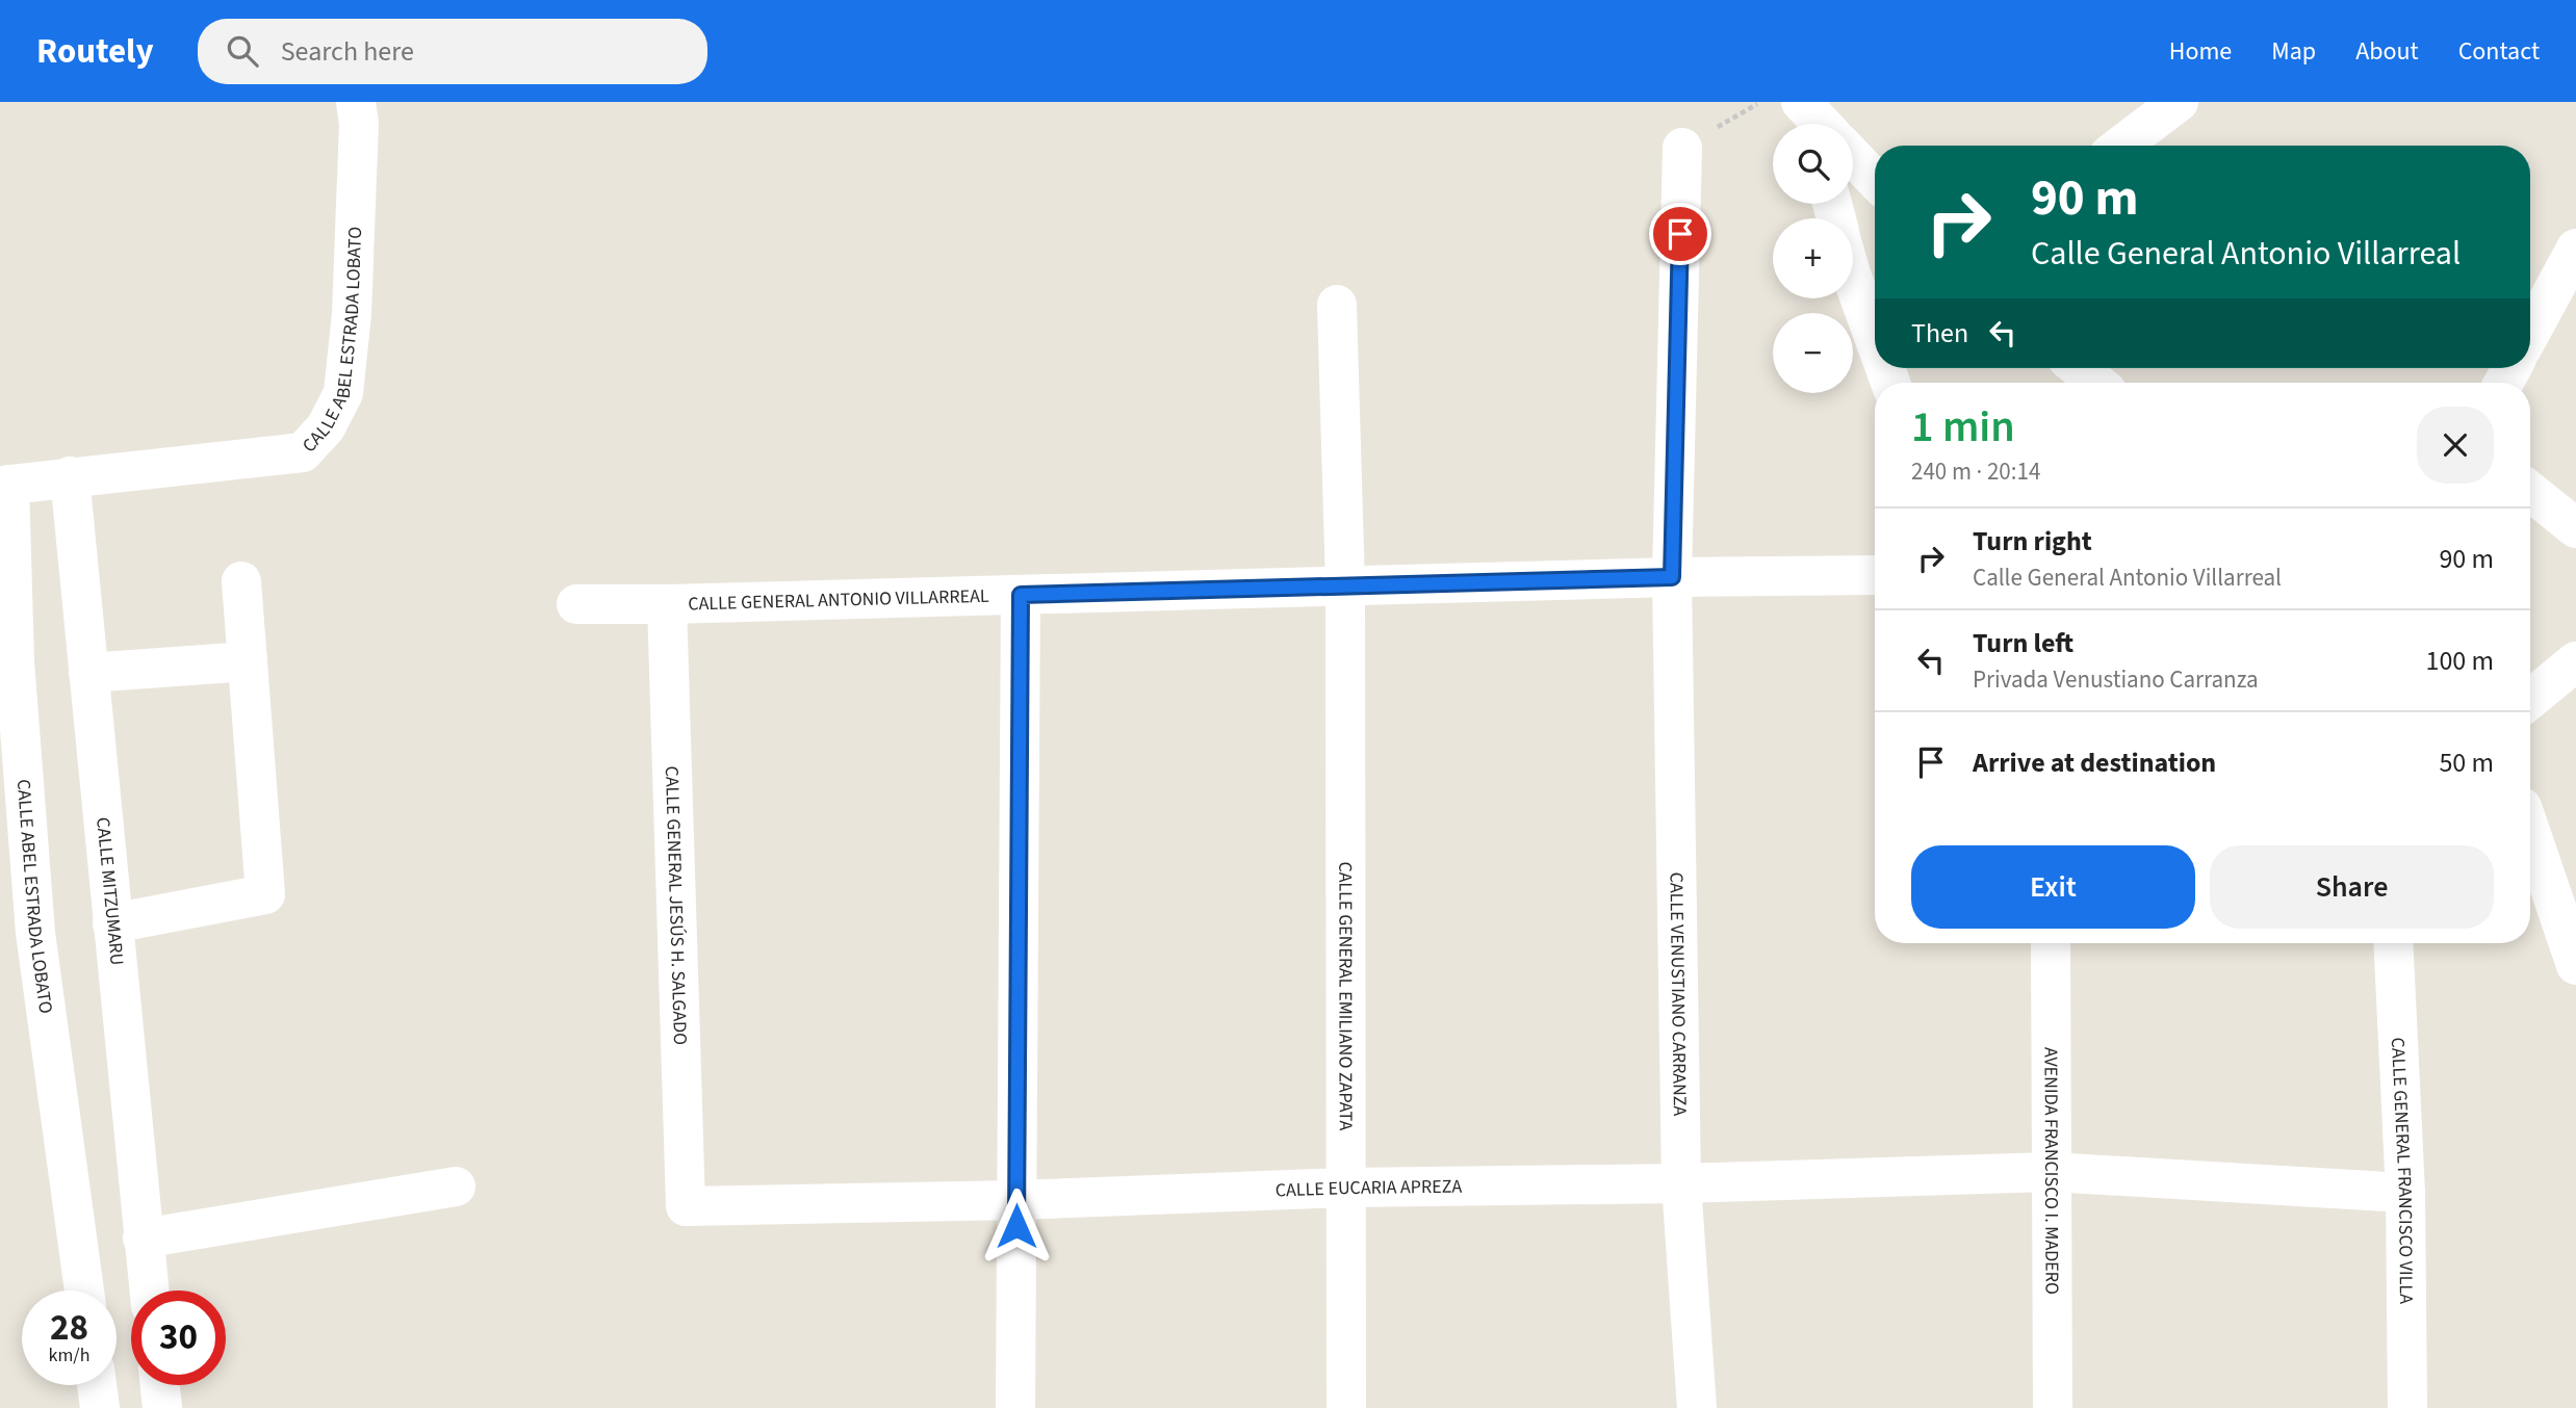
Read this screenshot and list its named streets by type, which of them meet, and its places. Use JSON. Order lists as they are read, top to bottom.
{
  "streets": {
    "street": [
      "CALLE ABEL ESTRADA LOBATO",
      "CALLE GENERAL ANTONIO VILLARREAL",
      "CALLE MITZUMARU",
      "CALLE GENERAL JESÚS H. SALGADO",
      "CALLE VENUSTIANO CARRANZA",
      "CALLE GENERAL EMILIANO ZAPATA",
      "AVENIDA FRANCISCO I. MADERO",
      "CALLE GENERAL FRANCISCO VILLA",
      "CALLE EUCARIA APREZA"
    ]
  },
  "crossings": [
    ["CALLE ABEL ESTRADA LOBATO", "CALLE MITZUMARU"],
    ["CALLE GENERAL ANTONIO VILLARREAL", "CALLE GENERAL JESÚS H. SALGADO"],
    ["CALLE GENERAL ANTONIO VILLARREAL", "CALLE VENUSTIANO CARRANZA"],
    ["CALLE GENERAL ANTONIO VILLARREAL", "CALLE GENERAL EMILIANO ZAPATA"],
    ["CALLE GENERAL JESÚS H. SALGADO", "CALLE EUCARIA APREZA"],
    ["CALLE VENUSTIANO CARRANZA", "CALLE EUCARIA APREZA"],
    ["CALLE GENERAL EMILIANO ZAPATA", "CALLE EUCARIA APREZA"],
    ["AVENIDA FRANCISCO I. MADERO", "CALLE EUCARIA APREZA"],
    ["CALLE GENERAL FRANCISCO VILLA", "CALLE EUCARIA APREZA"]
  ],
  "page": {
    "header": "Routely",
    "search": "Search here",
    "nav": [
      "Home",
      "Map",
      "About",
      "Contact"
    ],
    "map_buttons": ["+", "−"],
    "turn": ["90 m", "Calle General Antonio Villarreal"],
    "then": "Then",
    "heading": ["1 min", "240 m · 20:14"],
    "list": [
      {
        "name": "Turn right",
        "note": "Calle General Antonio Villarreal",
        "value": "90 m"
      },
      {
        "name": "Turn left",
        "note": "Privada Venustiano Carranza",
        "value": "100 m"
      },
      {
        "name": "Arrive at destination",
        "value": "50 m"
      }
    ],
    "buttons": ["Exit", "Share"],
    "speed": "28 km/h",
    "limit": "30"
  }
}
